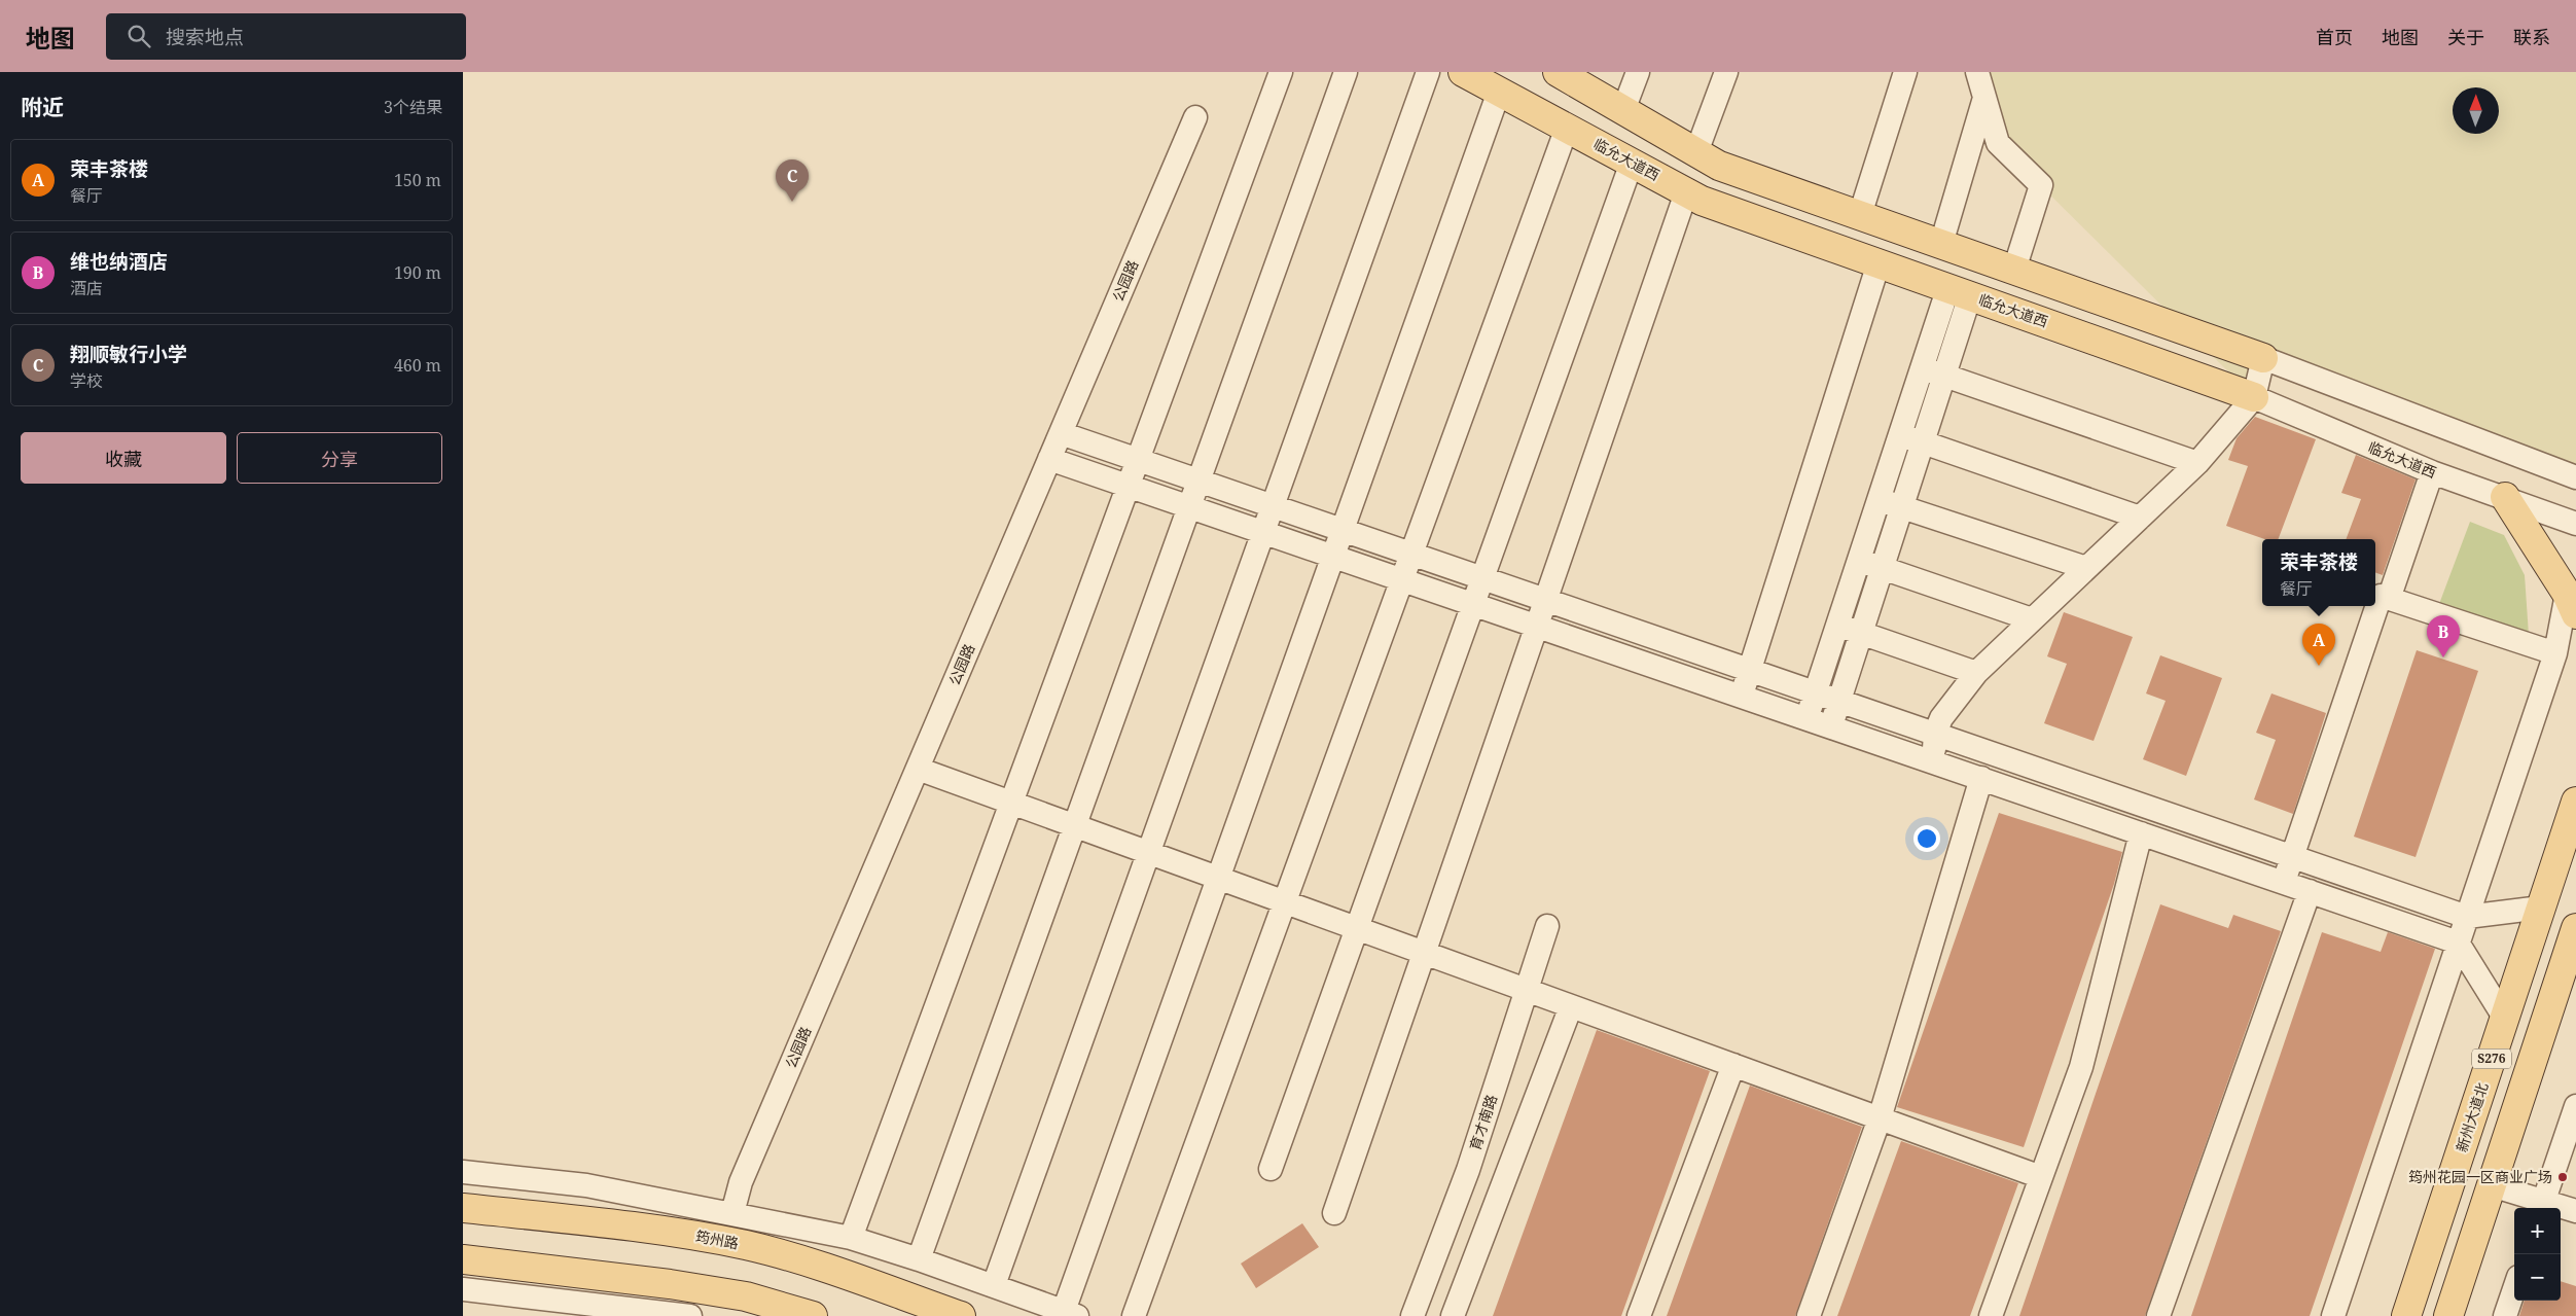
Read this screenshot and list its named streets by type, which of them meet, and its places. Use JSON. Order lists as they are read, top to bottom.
{
  "streets": {
    "main road": [
      "临允大道西",
      "S276",
      "新州大道北",
      "筠州路"
    ],
    "street": ["公园路", "育才南路"]
  },
  "places": ["筠州花园一区商业广场"],
  "north": "top",
  "page": {
    "header": "地图",
    "search": "搜索地点",
    "nav": [
      "首页",
      "地图",
      "关于",
      "联系"
    ],
    "heading": ["附近", "3个结果"],
    "list": [
      {
        "mark": "A",
        "name": "荣丰茶楼",
        "note": "餐厅",
        "value": "150 m"
      },
      {
        "mark": "B",
        "name": "维也纳酒店",
        "note": "酒店",
        "value": "190 m"
      },
      {
        "mark": "C",
        "name": "翔顺敏行小学",
        "note": "学校",
        "value": "460 m"
      }
    ],
    "pins": ["C", "B", "A"],
    "buttons": ["收藏", "分享"],
    "popup": ["荣丰茶楼", "餐厅"],
    "map_buttons": ["+", "−"]
  }
}
